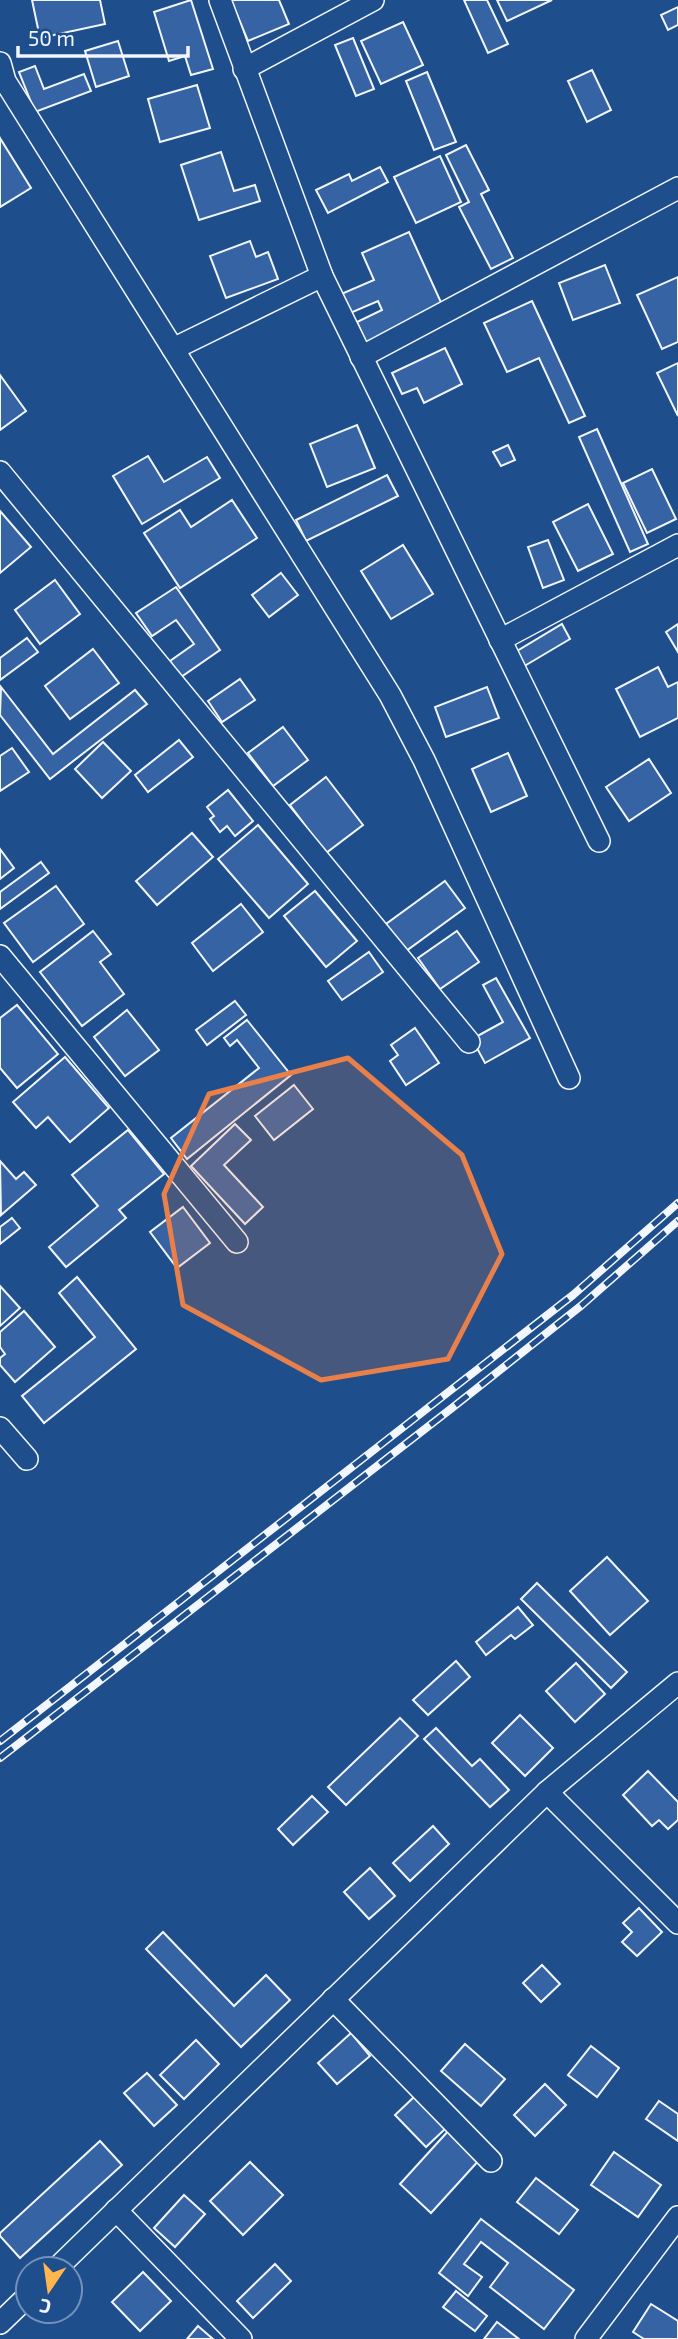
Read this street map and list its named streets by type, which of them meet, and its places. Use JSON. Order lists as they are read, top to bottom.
{
  "scale_bar": "50 m",
  "north": "bottom"
}
